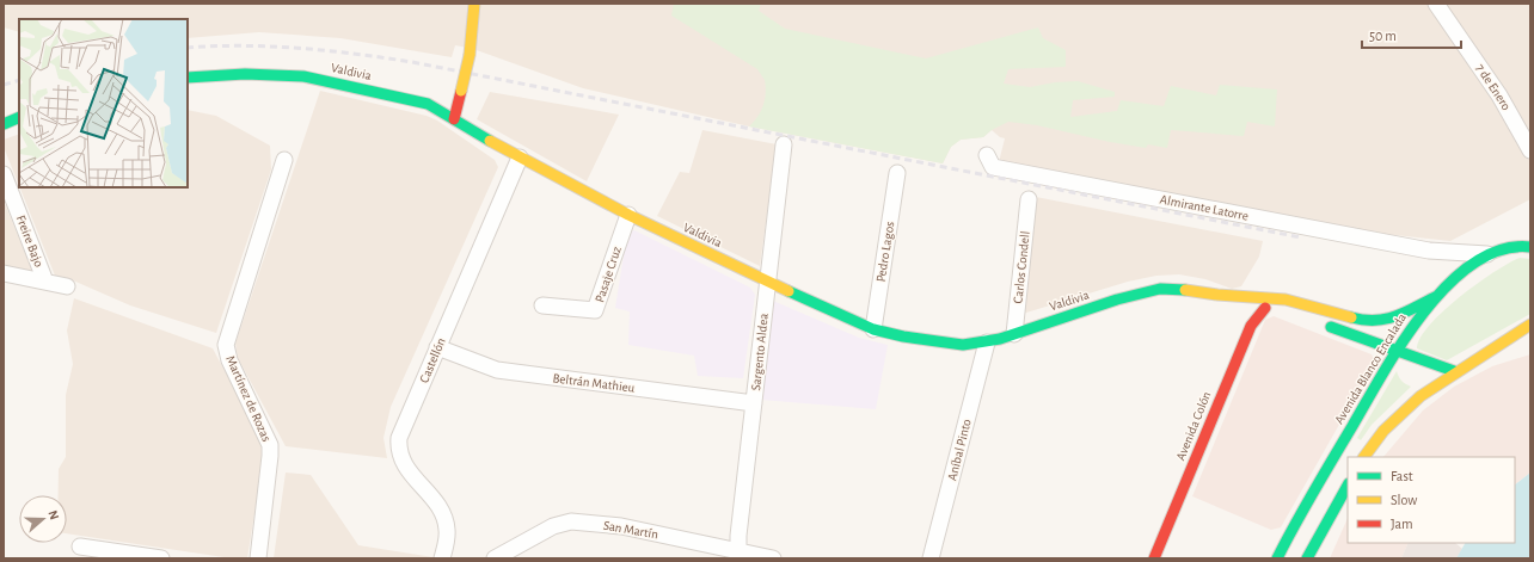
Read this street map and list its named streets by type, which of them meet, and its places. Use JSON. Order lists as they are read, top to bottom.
{
  "streets": {
    "main road": ["Valdivia", "Avenida Blanco Encalada", "Avenida Colón"],
    "street": [
      "7 de Enero",
      "Almirante Latorre",
      "Freire Bajo",
      "Pedro Lagos",
      "Carlos Condell",
      "Pasaje Cruz",
      "Sargento Aldea",
      "Castellón",
      "Beltrán Mathieu",
      "Martínez de Rozas",
      "Aníbal Pinto",
      "San Martín"
    ]
  },
  "crossings": [
    ["Valdivia", "Pedro Lagos"],
    ["Valdivia", "Carlos Condell"],
    ["Valdivia", "Pasaje Cruz"],
    ["Valdivia", "Sargento Aldea"],
    ["Valdivia", "Castellón"],
    ["Valdivia", "Avenida Blanco Encalada"],
    ["Valdivia", "Avenida Colón"],
    ["Valdivia", "Aníbal Pinto"],
    ["Almirante Latorre", "Avenida Blanco Encalada"],
    ["Sargento Aldea", "Beltrán Mathieu"],
    ["Sargento Aldea", "San Martín"],
    ["Castellón", "Beltrán Mathieu"]
  ],
  "legend": ["Fast", "Slow", "Jam"],
  "scale_bar": "50 m",
  "north": "right"
}
